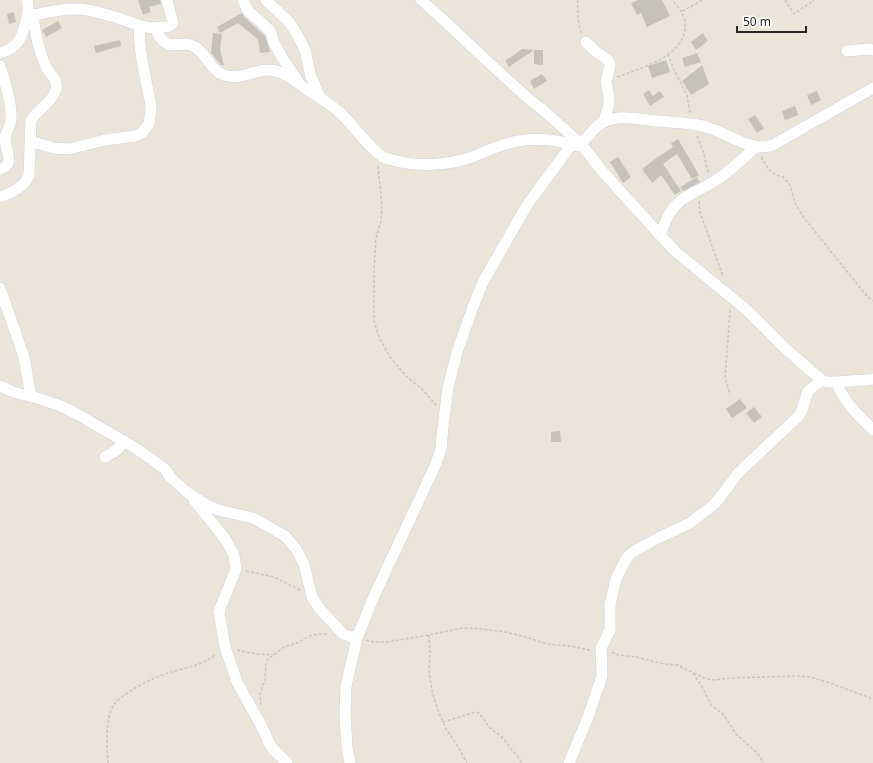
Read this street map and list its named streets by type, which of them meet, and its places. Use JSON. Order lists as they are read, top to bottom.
{
  "scale_bar": "50 m"
}
